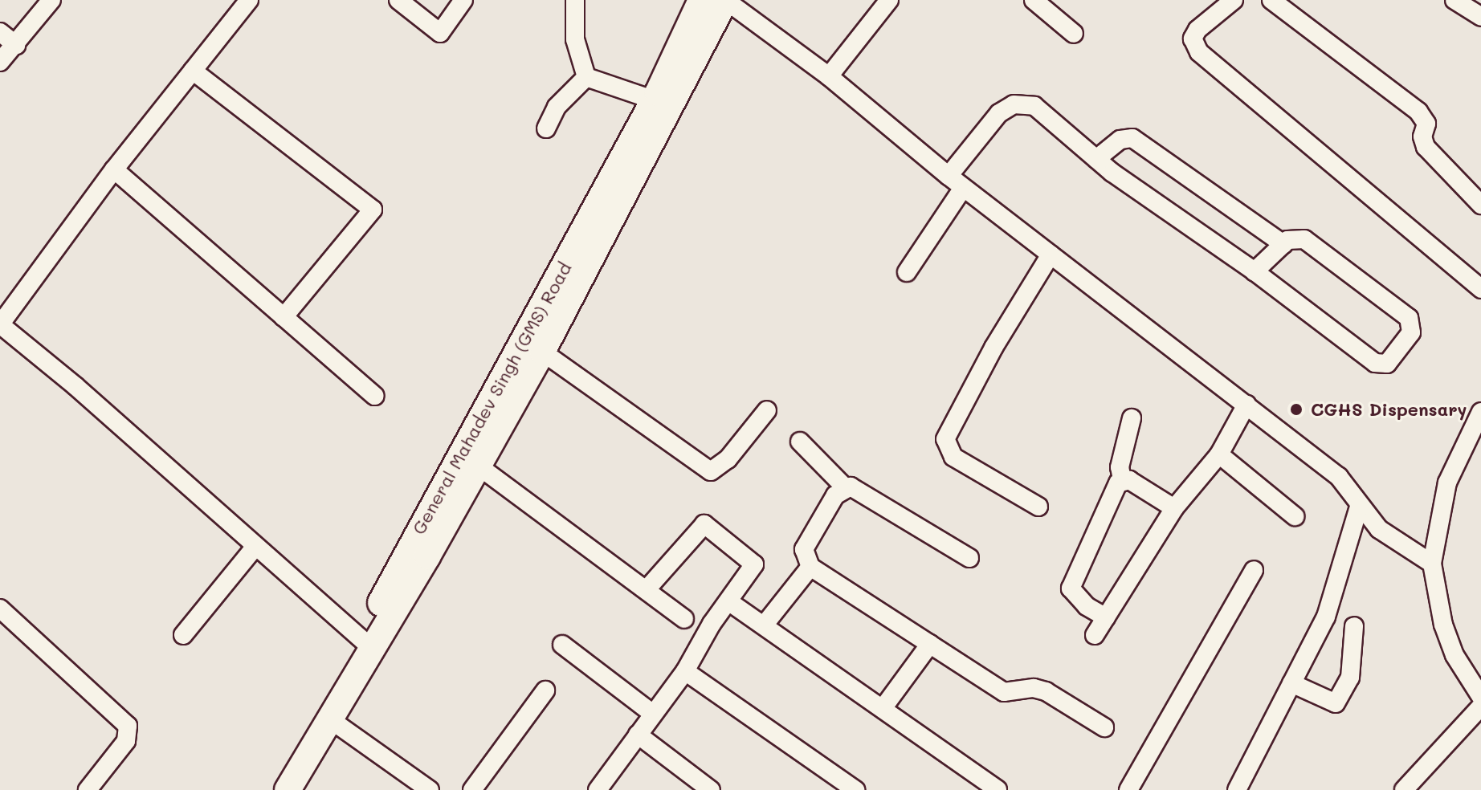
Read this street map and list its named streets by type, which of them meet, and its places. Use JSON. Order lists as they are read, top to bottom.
{
  "streets": {
    "street": ["General Mahadev Singh (GMS) Road"]
  },
  "places": ["CGHS Dispensary"]
}
